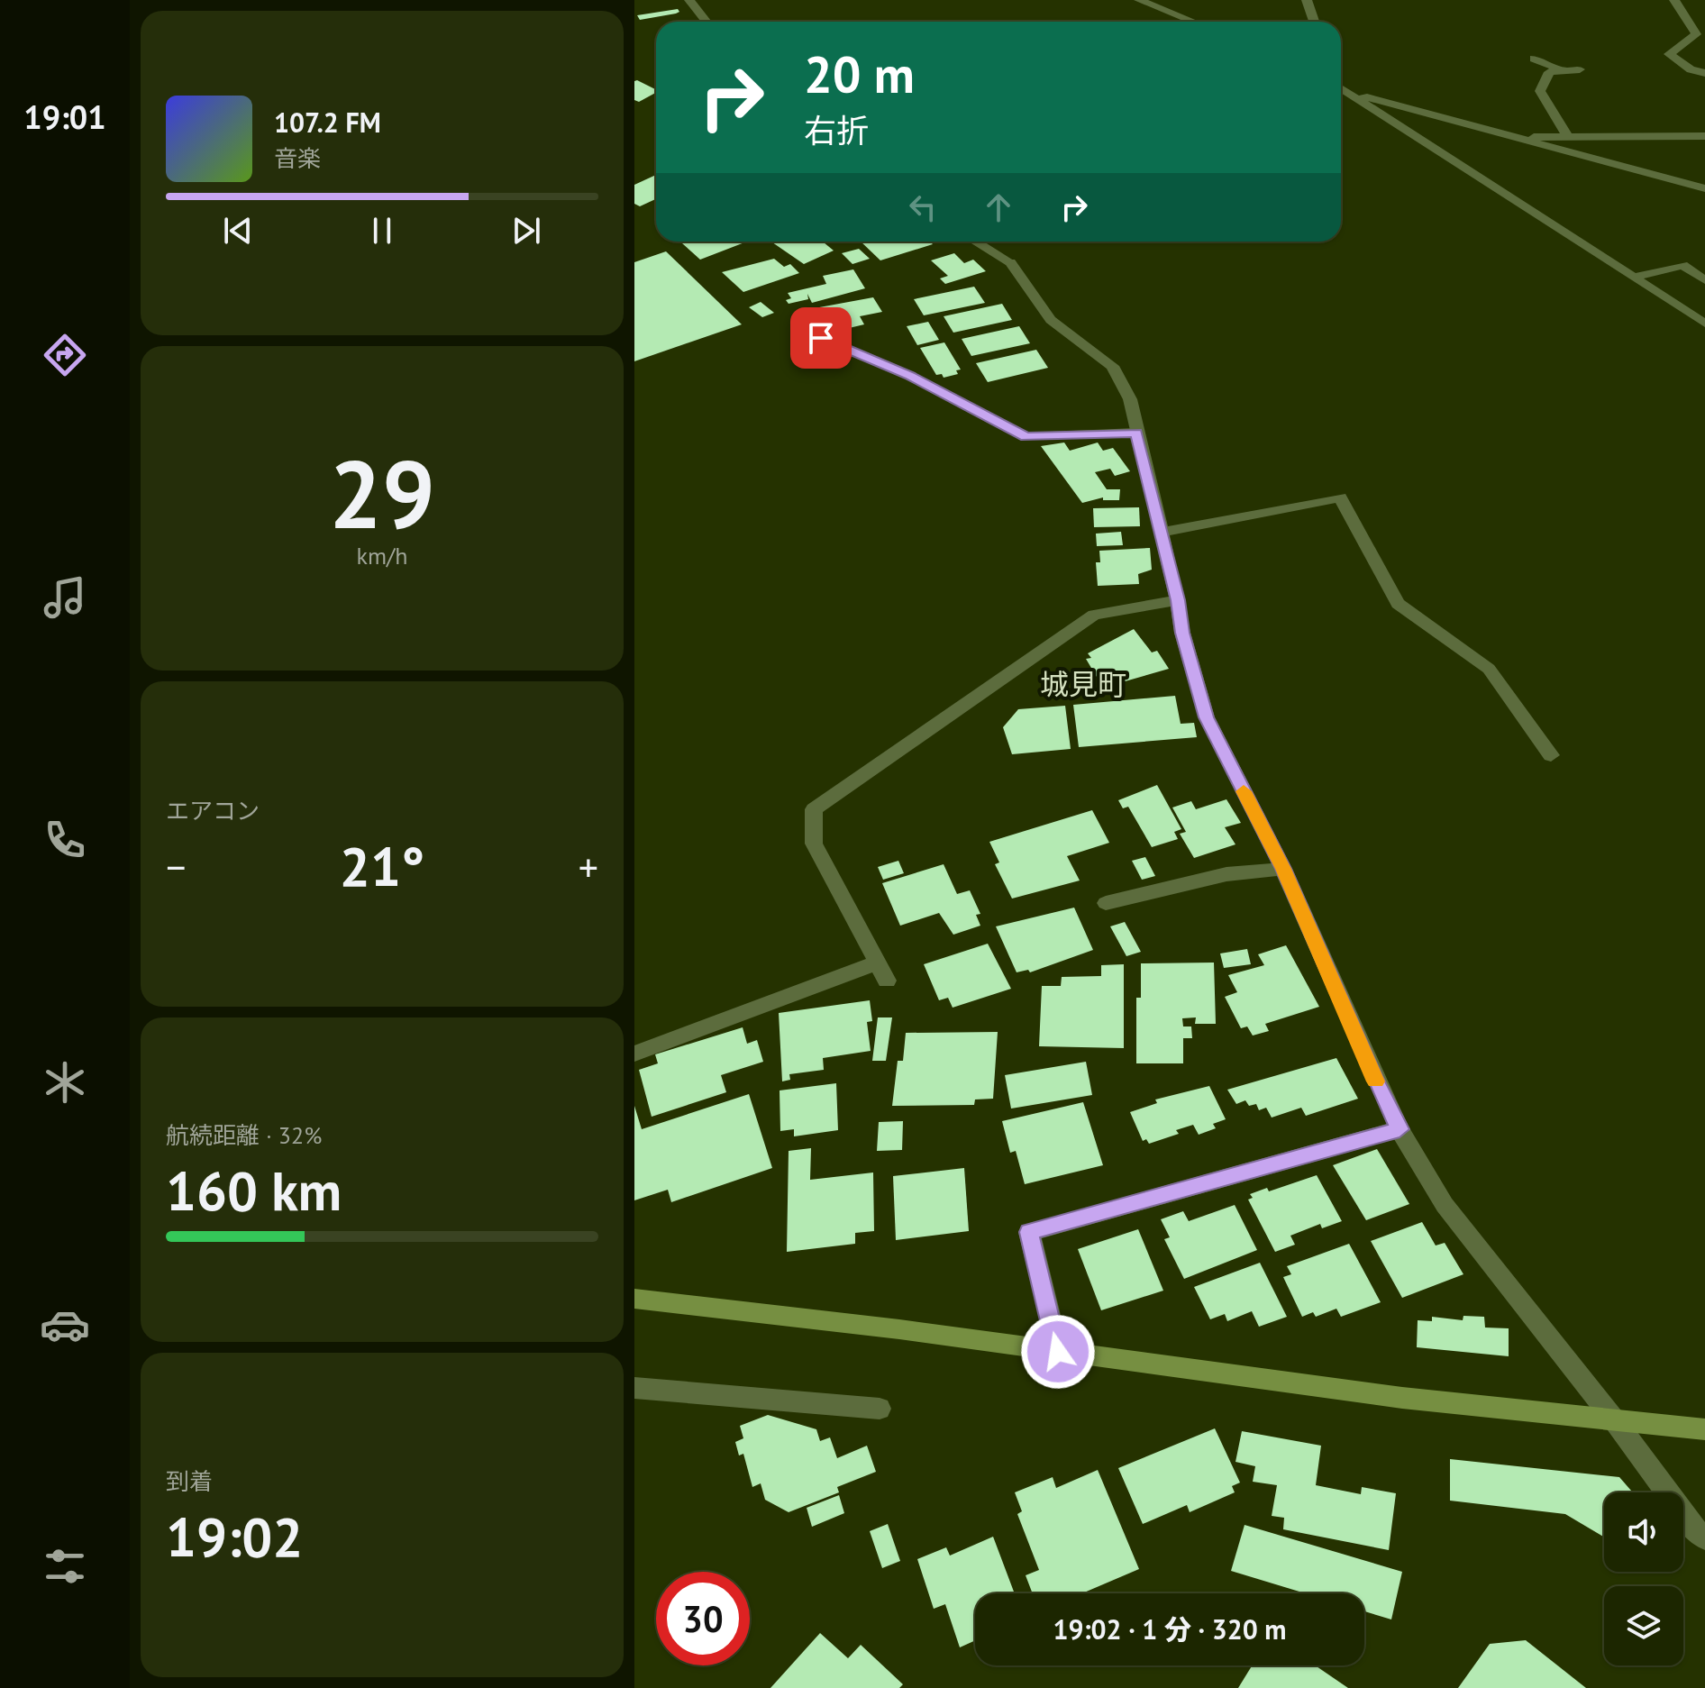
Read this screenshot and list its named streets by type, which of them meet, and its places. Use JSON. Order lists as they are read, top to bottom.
{
  "districts": ["城見町"],
  "page": {
    "tabs": "19:01",
    "turn": ["20 m", "右折"],
    "song": ["107.2 FM", "音楽"],
    "tile": [
      ["29", "km/h"],
      "エアコン",
      ["航続距離 · 32%", "160 km"],
      ["到着", "19:02"]
    ],
    "heat": ["−", "21°", "+"],
    "limit": "30",
    "trip": "19:02 · 1 分 · 320 m"
  }
}
